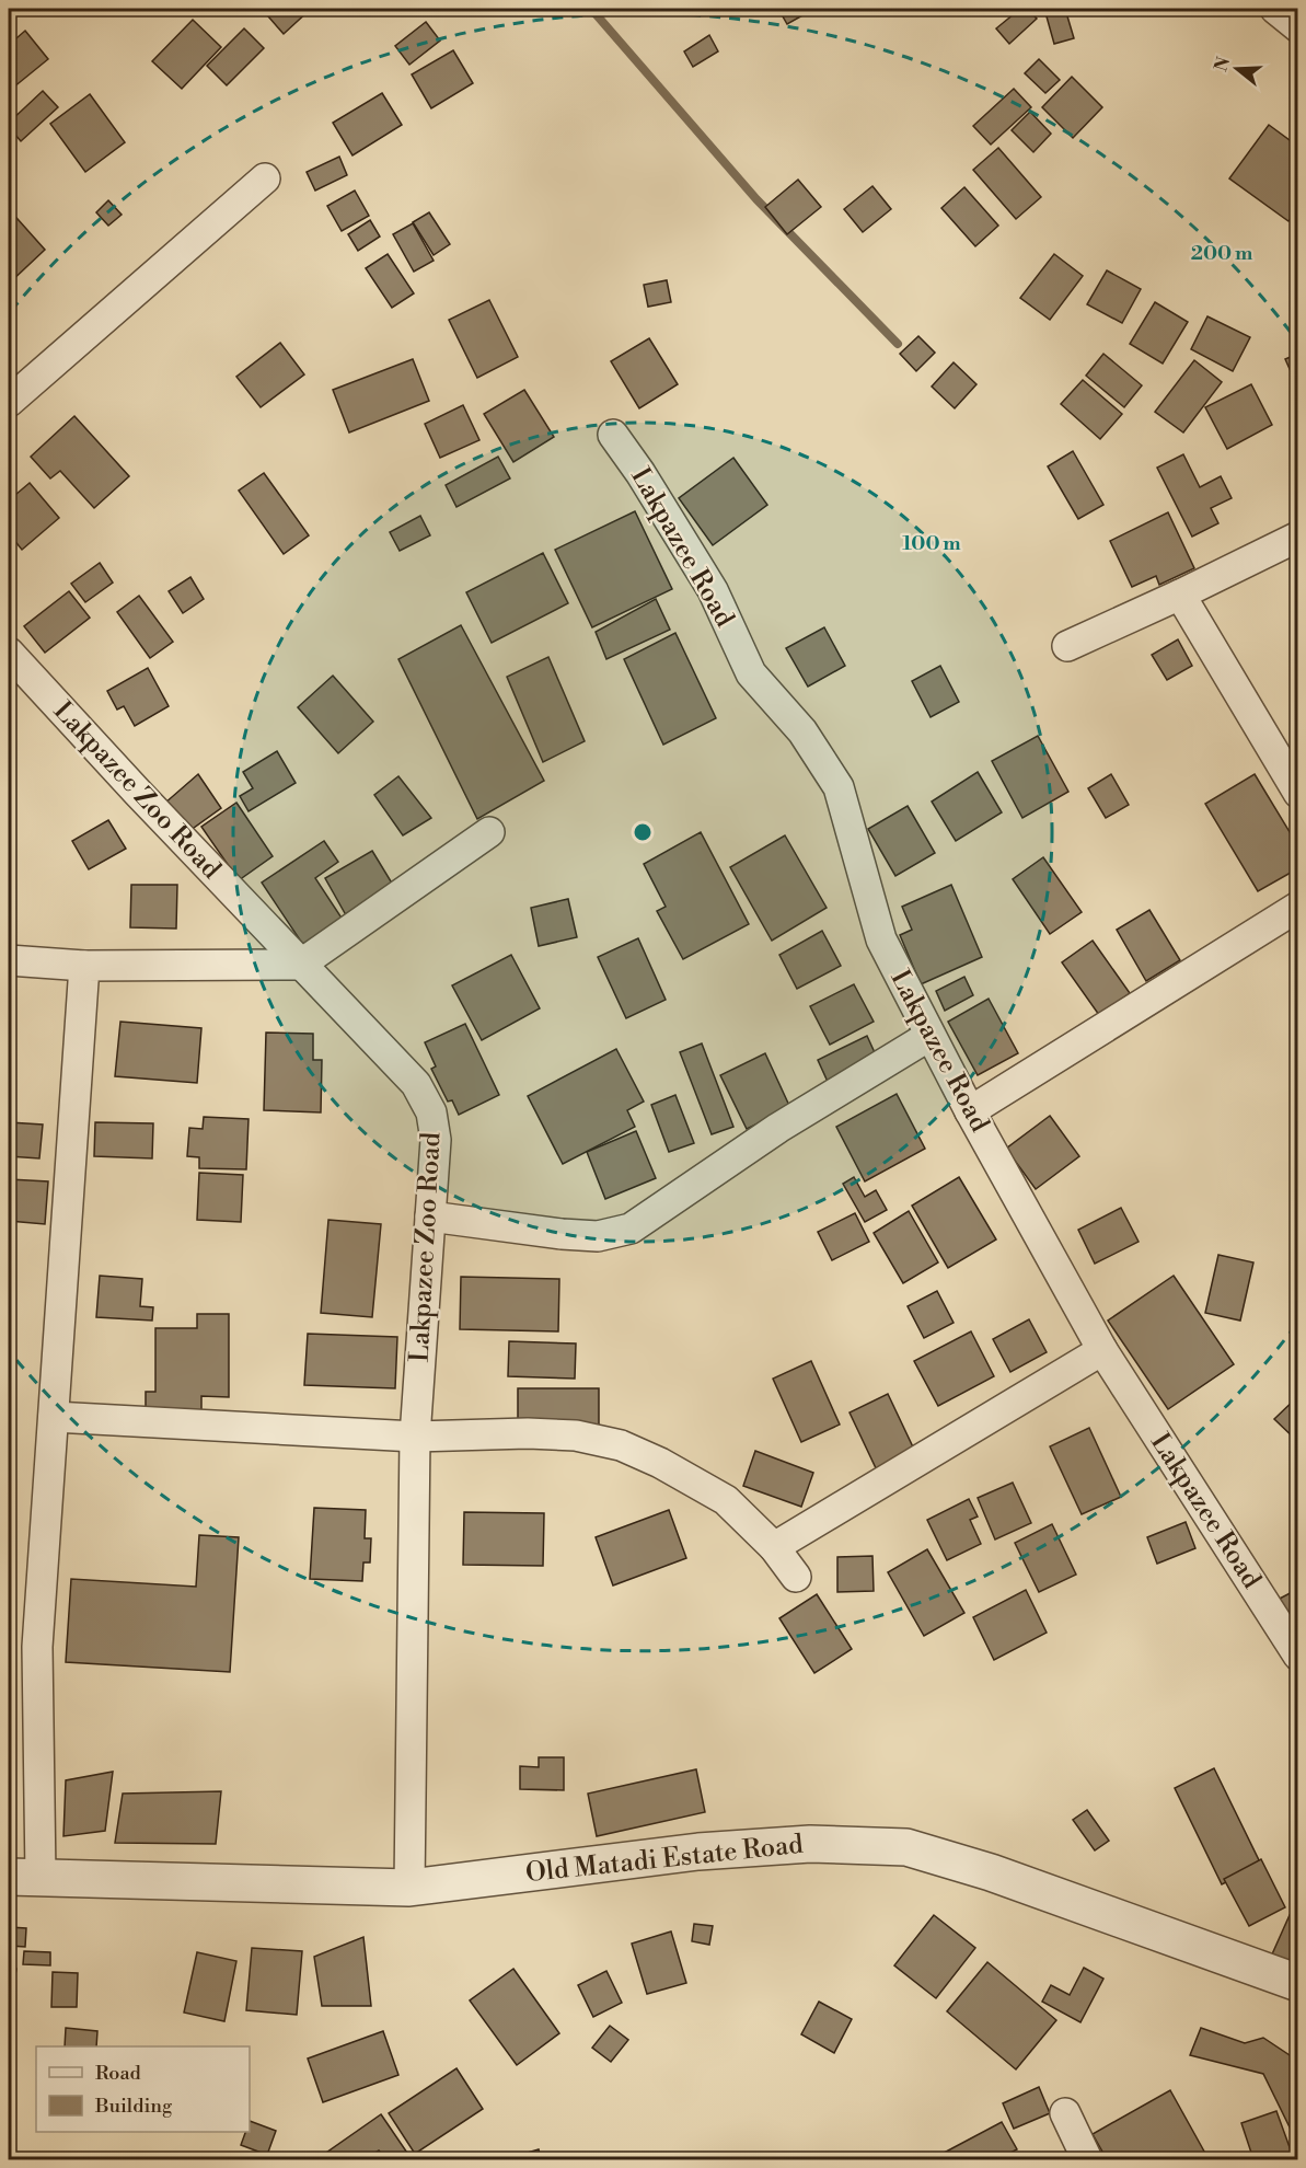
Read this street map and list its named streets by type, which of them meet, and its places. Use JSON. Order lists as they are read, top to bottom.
{
  "streets": {
    "street": ["Lakpazee Road", "Lakpazee Zoo Road", "Old Matadi Estate Road"]
  },
  "crossings": [
    ["Lakpazee Zoo Road", "Old Matadi Estate Road"]
  ],
  "legend": ["Road", "Building"],
  "north": "left",
  "rings": ["200 m", "100 m"]
}
